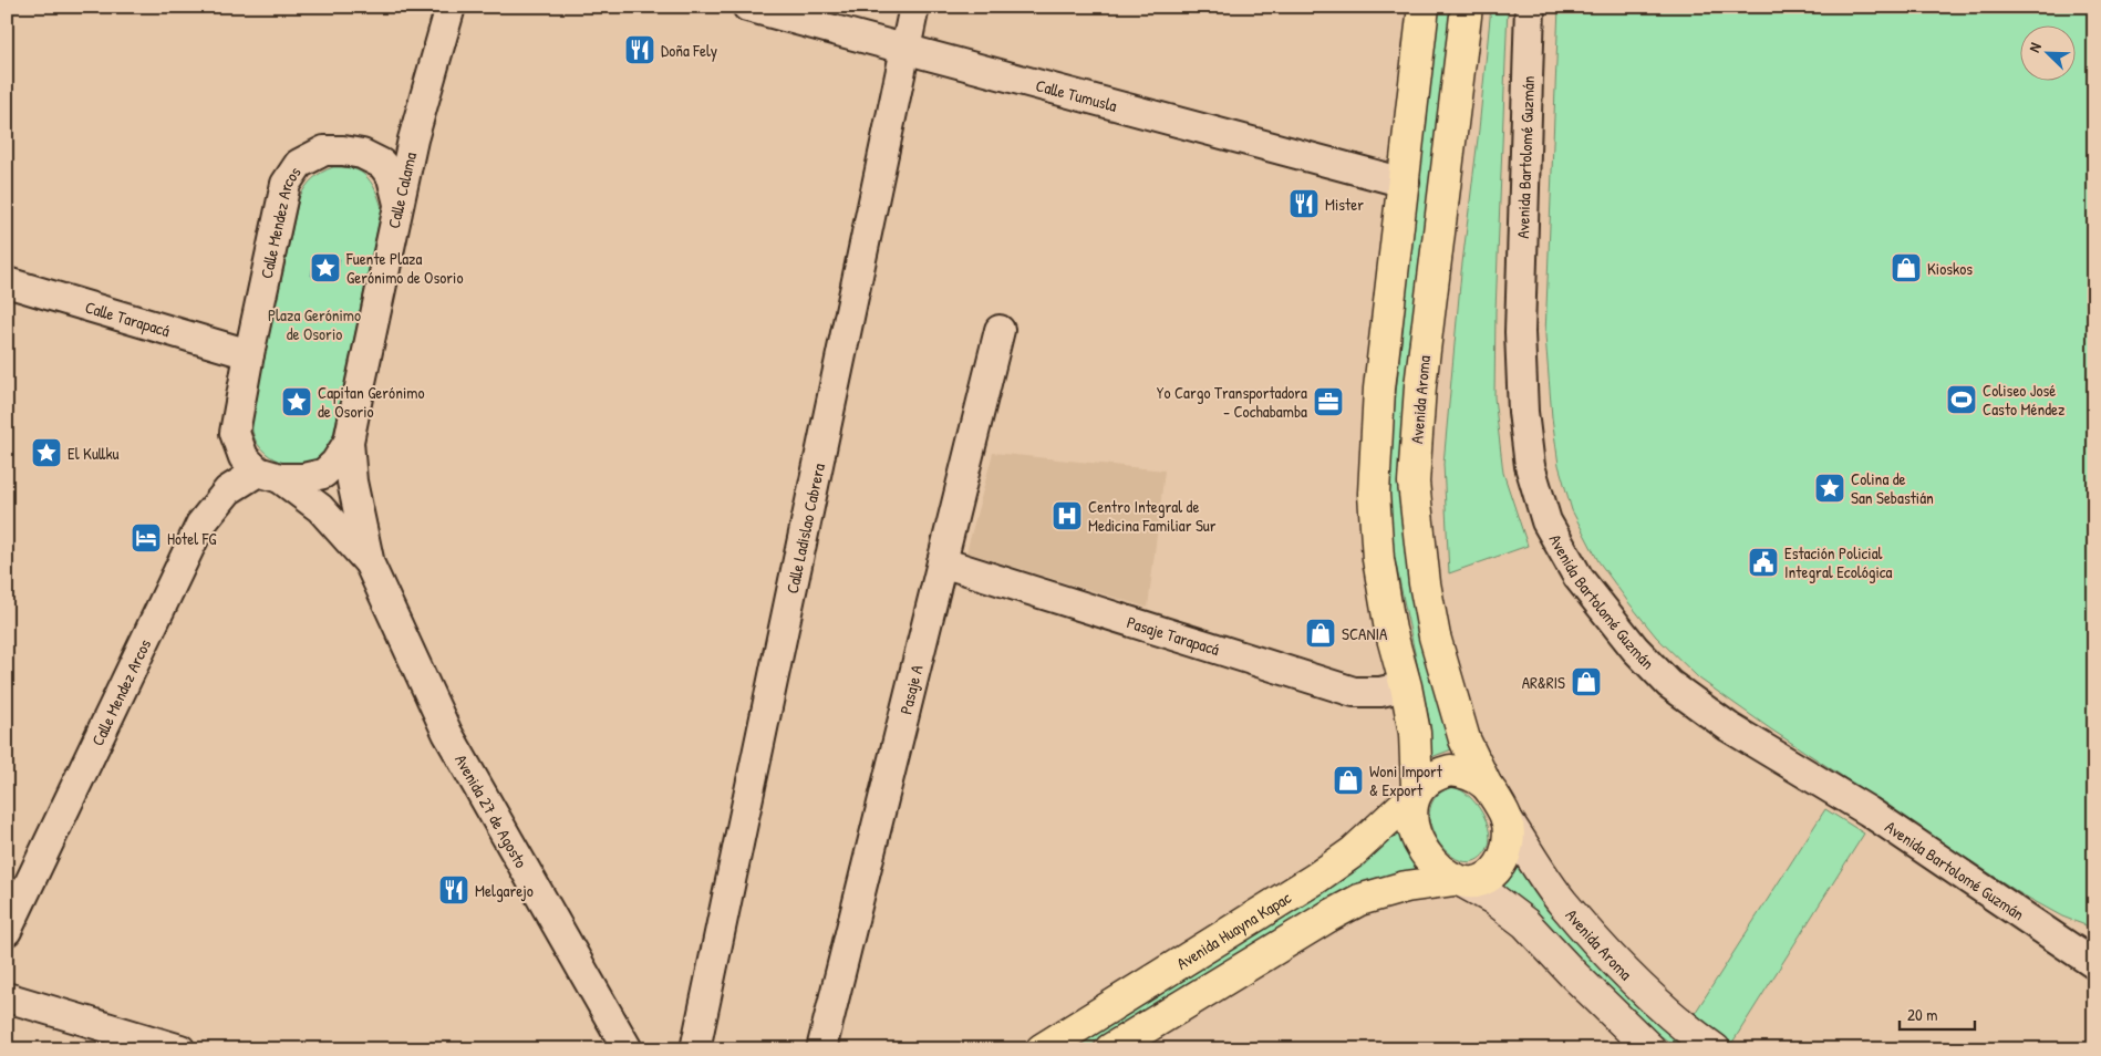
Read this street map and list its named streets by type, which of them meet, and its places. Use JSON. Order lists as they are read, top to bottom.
{
  "streets": {
    "main road": ["Avenida Aroma", "Avenida Huayna Kapac"],
    "street": [
      "Calle Tumusla",
      "Avenida Bartolomé Guzmán",
      "Calle Calama",
      "Calle Mendez Arcos",
      "Calle Tarapacá",
      "Calle Ladislao Cabrera",
      "Pasaje Tarapacá",
      "Pasaje A",
      "Avenida 27 de Agosto"
    ]
  },
  "crossings": [
    ["Calle Tumusla", "Calle Ladislao Cabrera"],
    ["Calle Calama", "Calle Mendez Arcos"],
    ["Calle Calama", "Avenida 27 de Agosto"],
    ["Calle Mendez Arcos", "Calle Tarapacá"],
    ["Calle Mendez Arcos", "Avenida 27 de Agosto"],
    ["Avenida Aroma", "Avenida Huayna Kapac"],
    ["Pasaje Tarapacá", "Pasaje A"]
  ],
  "parks": ["Plaza Gerónimo de Osorio"],
  "places": {
    "restaurant": ["Doña Fely", "Mister", "Melgarejo"],
    "place": [
      "Fuente Plaza Gerónimo de Osorio",
      "Capitan Gerónimo de Osorio",
      "El Kullku",
      "Colina de San Sebastián"
    ],
    "shop": [
      "Kioskos",
      "SCANIA",
      "AR&RIS",
      "Woni Import & Export"
    ],
    "sports": ["Coliseo José Casto Méndez"],
    "office": ["Yo Cargo Transportadora - Cochabamba"],
    "hospital": ["Centro Integral de Medicina Familiar Sur"],
    "hotel": ["Hotel FG"],
    "public building": ["Estación Policial Integral Ecológica"]
  },
  "scale_bar": "20 m",
  "north": "top left"
}
